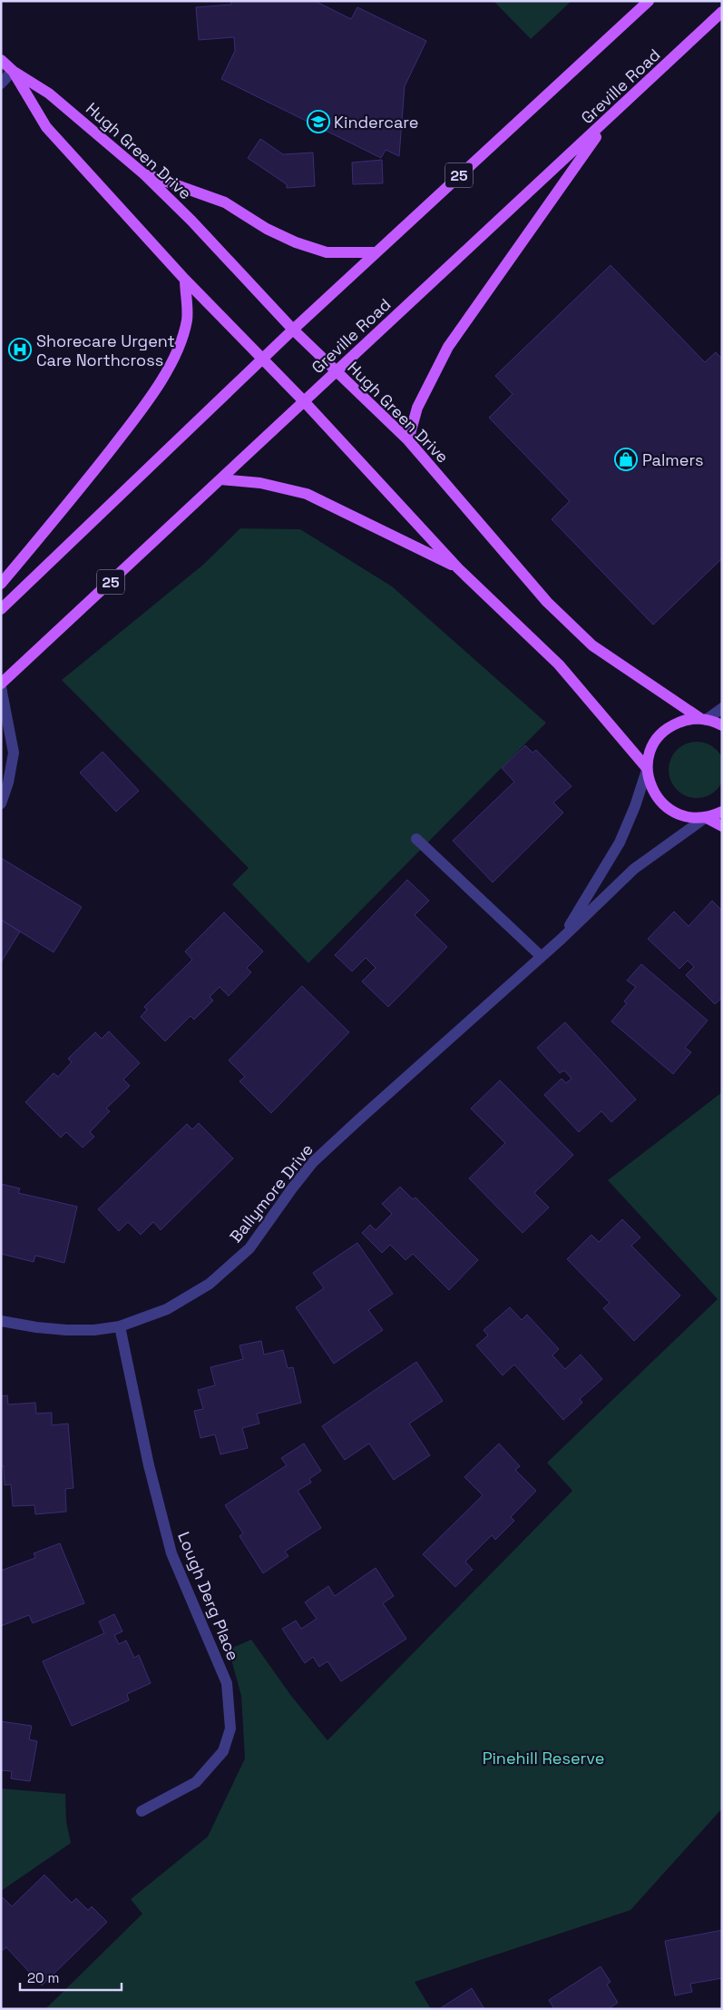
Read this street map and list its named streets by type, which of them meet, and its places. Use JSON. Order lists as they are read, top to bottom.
{
  "streets": {
    "main road": ["Greville Road", "Hugh Green Drive", "25"],
    "street": ["Ballymore Drive", "Lough Derg Place"]
  },
  "crossings": [
    ["Greville Road", "Hugh Green Drive"],
    ["Hugh Green Drive", "25"],
    ["Hugh Green Drive", "Ballymore Drive"],
    ["Ballymore Drive", "Lough Derg Place"]
  ],
  "parks": ["Pinehill Reserve"],
  "places": {
    "school or university": ["Kindercare"],
    "hospital": ["Shorecare Urgent Care Northcross"],
    "shop": ["Palmers"]
  },
  "scale_bar": "20 m"
}
